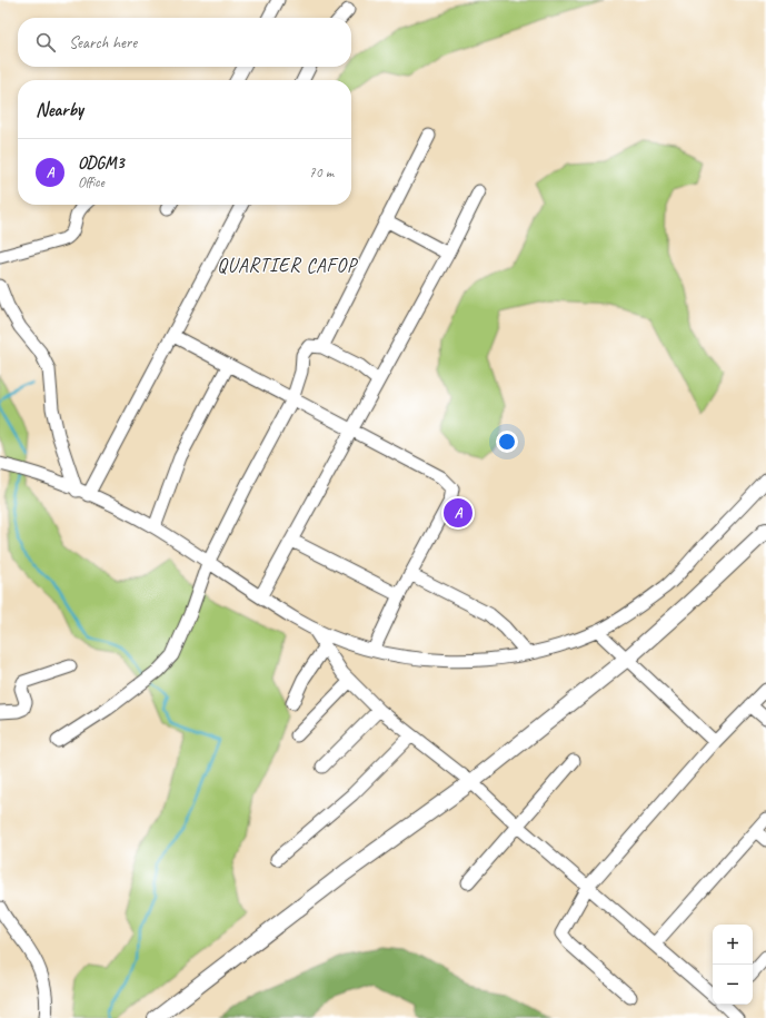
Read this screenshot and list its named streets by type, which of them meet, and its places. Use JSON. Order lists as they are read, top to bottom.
{
  "districts": ["QUARTIER CAFOP"],
  "page": {
    "search": "Search here",
    "heading": "Nearby",
    "list": [
      {
        "mark": "A",
        "name": "ODGM3",
        "note": "Office",
        "value": "70 m"
      }
    ],
    "pins": "A",
    "map_buttons": ["+", "−"]
  }
}
